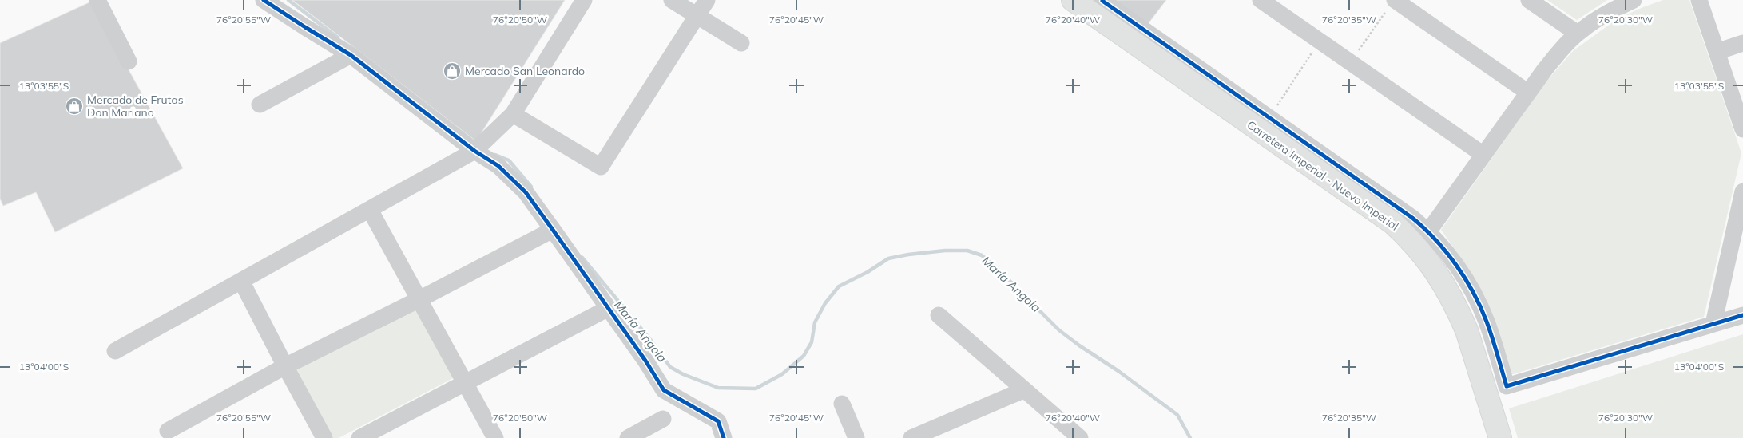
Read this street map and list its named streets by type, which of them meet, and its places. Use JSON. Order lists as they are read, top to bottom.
{
  "streets": {
    "highway": ["Carretera Imperial - Nuevo Imperial"]
  },
  "water": ["María Angola"],
  "places": {
    "shop": ["Mercado San Leonardo", "Mercado de Frutas Don Mariano"]
  },
  "coordinates": [
    "76°20'55\"W",
    "76°20'50\"W",
    "76°20'45\"W",
    "76°20'40\"W",
    "76°20'35\"W",
    "76°20'30\"W",
    "13°03'55\"S",
    "13°04'00\"S"
  ]
}
